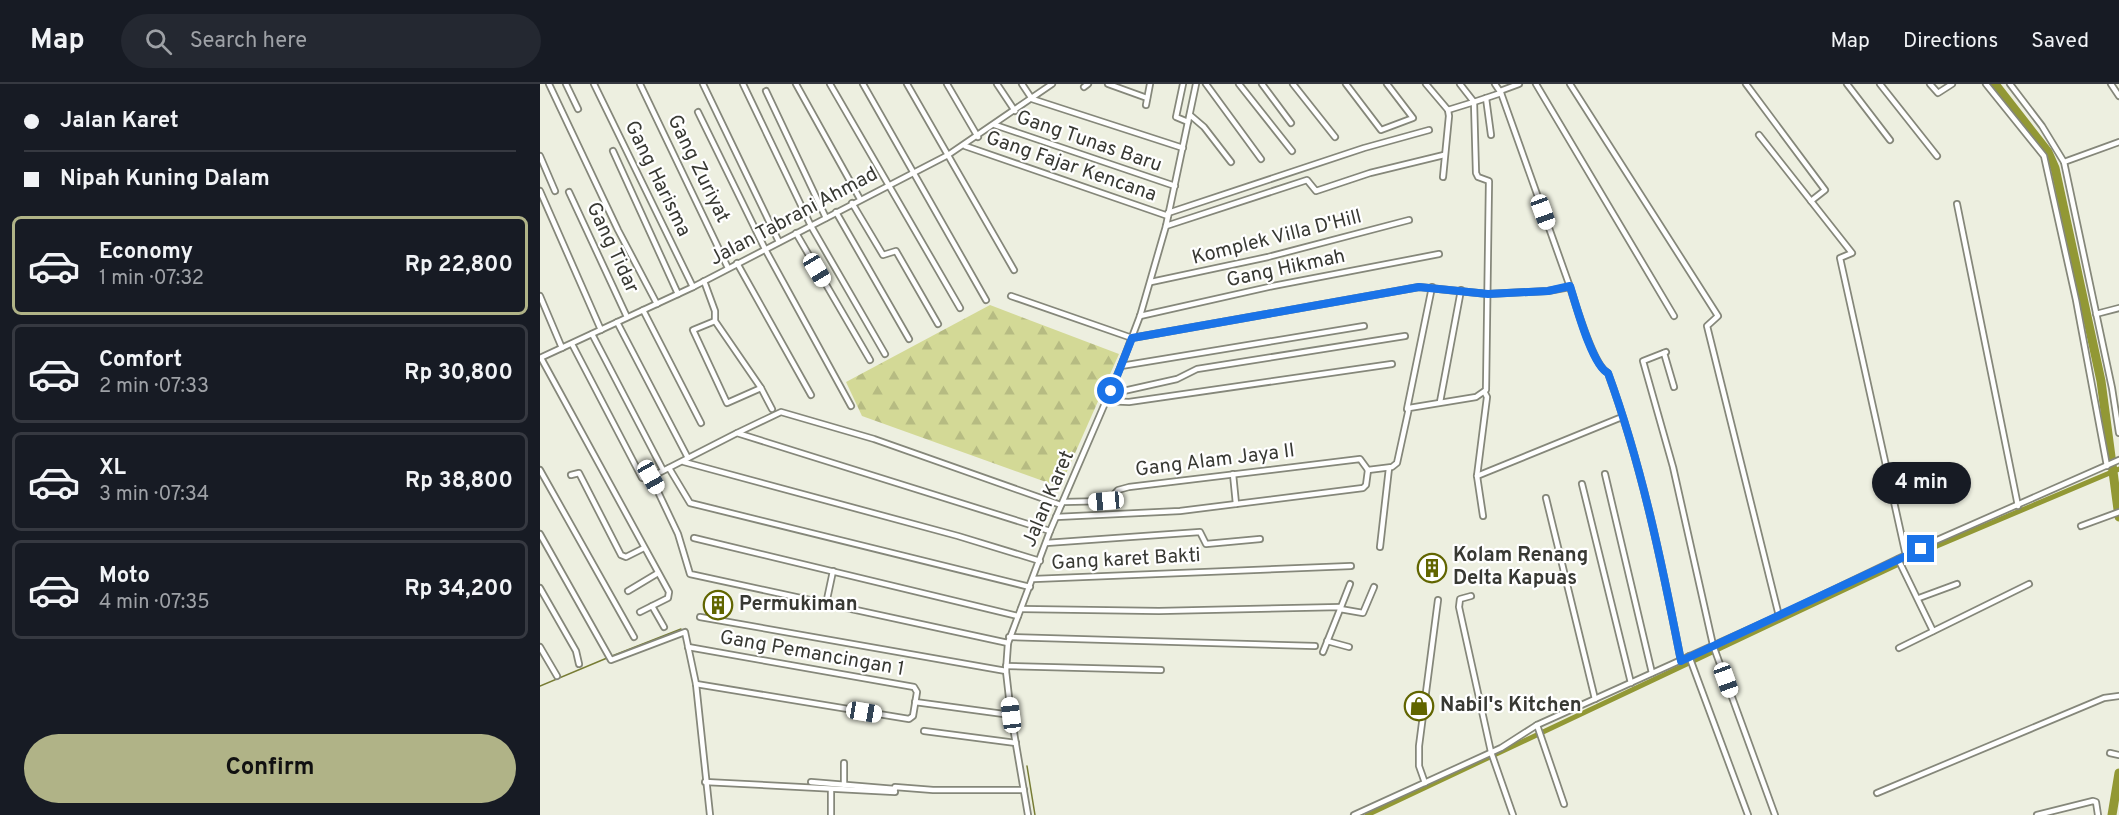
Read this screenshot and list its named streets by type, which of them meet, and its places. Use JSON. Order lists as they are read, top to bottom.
{
  "streets": {
    "street": [
      "Gang Tunas Baru",
      "Gang Fajar Kencana",
      "Gang Zuriyat",
      "Gang Harisma",
      "Jalan Tabrani Ahmad",
      "Komplek Villa D'Hill",
      "Gang Tidar",
      "Gang Hikmah",
      "Gang Alam Jaya II",
      "Jalan Karet",
      "Gang karet Bakti",
      "Gang Pemancingan 1"
    ]
  },
  "crossings": [
    ["Gang Tunas Baru", "Jalan Tabrani Ahmad"],
    ["Gang Tunas Baru", "Jalan Karet"],
    ["Gang Fajar Kencana", "Jalan Tabrani Ahmad"],
    ["Gang Fajar Kencana", "Jalan Karet"],
    ["Gang Zuriyat", "Jalan Tabrani Ahmad"],
    ["Gang Harisma", "Jalan Tabrani Ahmad"],
    ["Jalan Tabrani Ahmad", "Gang Tidar"],
    ["Komplek Villa D'Hill", "Jalan Karet"],
    ["Gang Hikmah", "Jalan Karet"],
    ["Gang Alam Jaya II", "Jalan Karet"],
    ["Jalan Karet", "Gang karet Bakti"]
  ],
  "places": {
    "building": ["Kolam Renang Delta Kapuas", "Permukiman"],
    "shop": ["Nabil's Kitchen"]
  },
  "page": {
    "header": "Map",
    "search": "Search here",
    "nav": ["Map", "Directions", "Saved"],
    "banner": ["Jalan Karet", "Nipah Kuning Dalam"],
    "list": [
      {
        "name": "Economy",
        "note": "1 min · 07:32",
        "value": "Rp 22,800"
      },
      {
        "name": "Comfort",
        "note": "2 min · 07:33",
        "value": "Rp 30,800"
      },
      {
        "name": "XL",
        "note": "3 min · 07:34",
        "value": "Rp 38,800"
      },
      {
        "name": "Moto",
        "note": "4 min · 07:35",
        "value": "Rp 34,200"
      }
    ],
    "bubble": "4 min",
    "buttons": "Confirm"
  }
}
